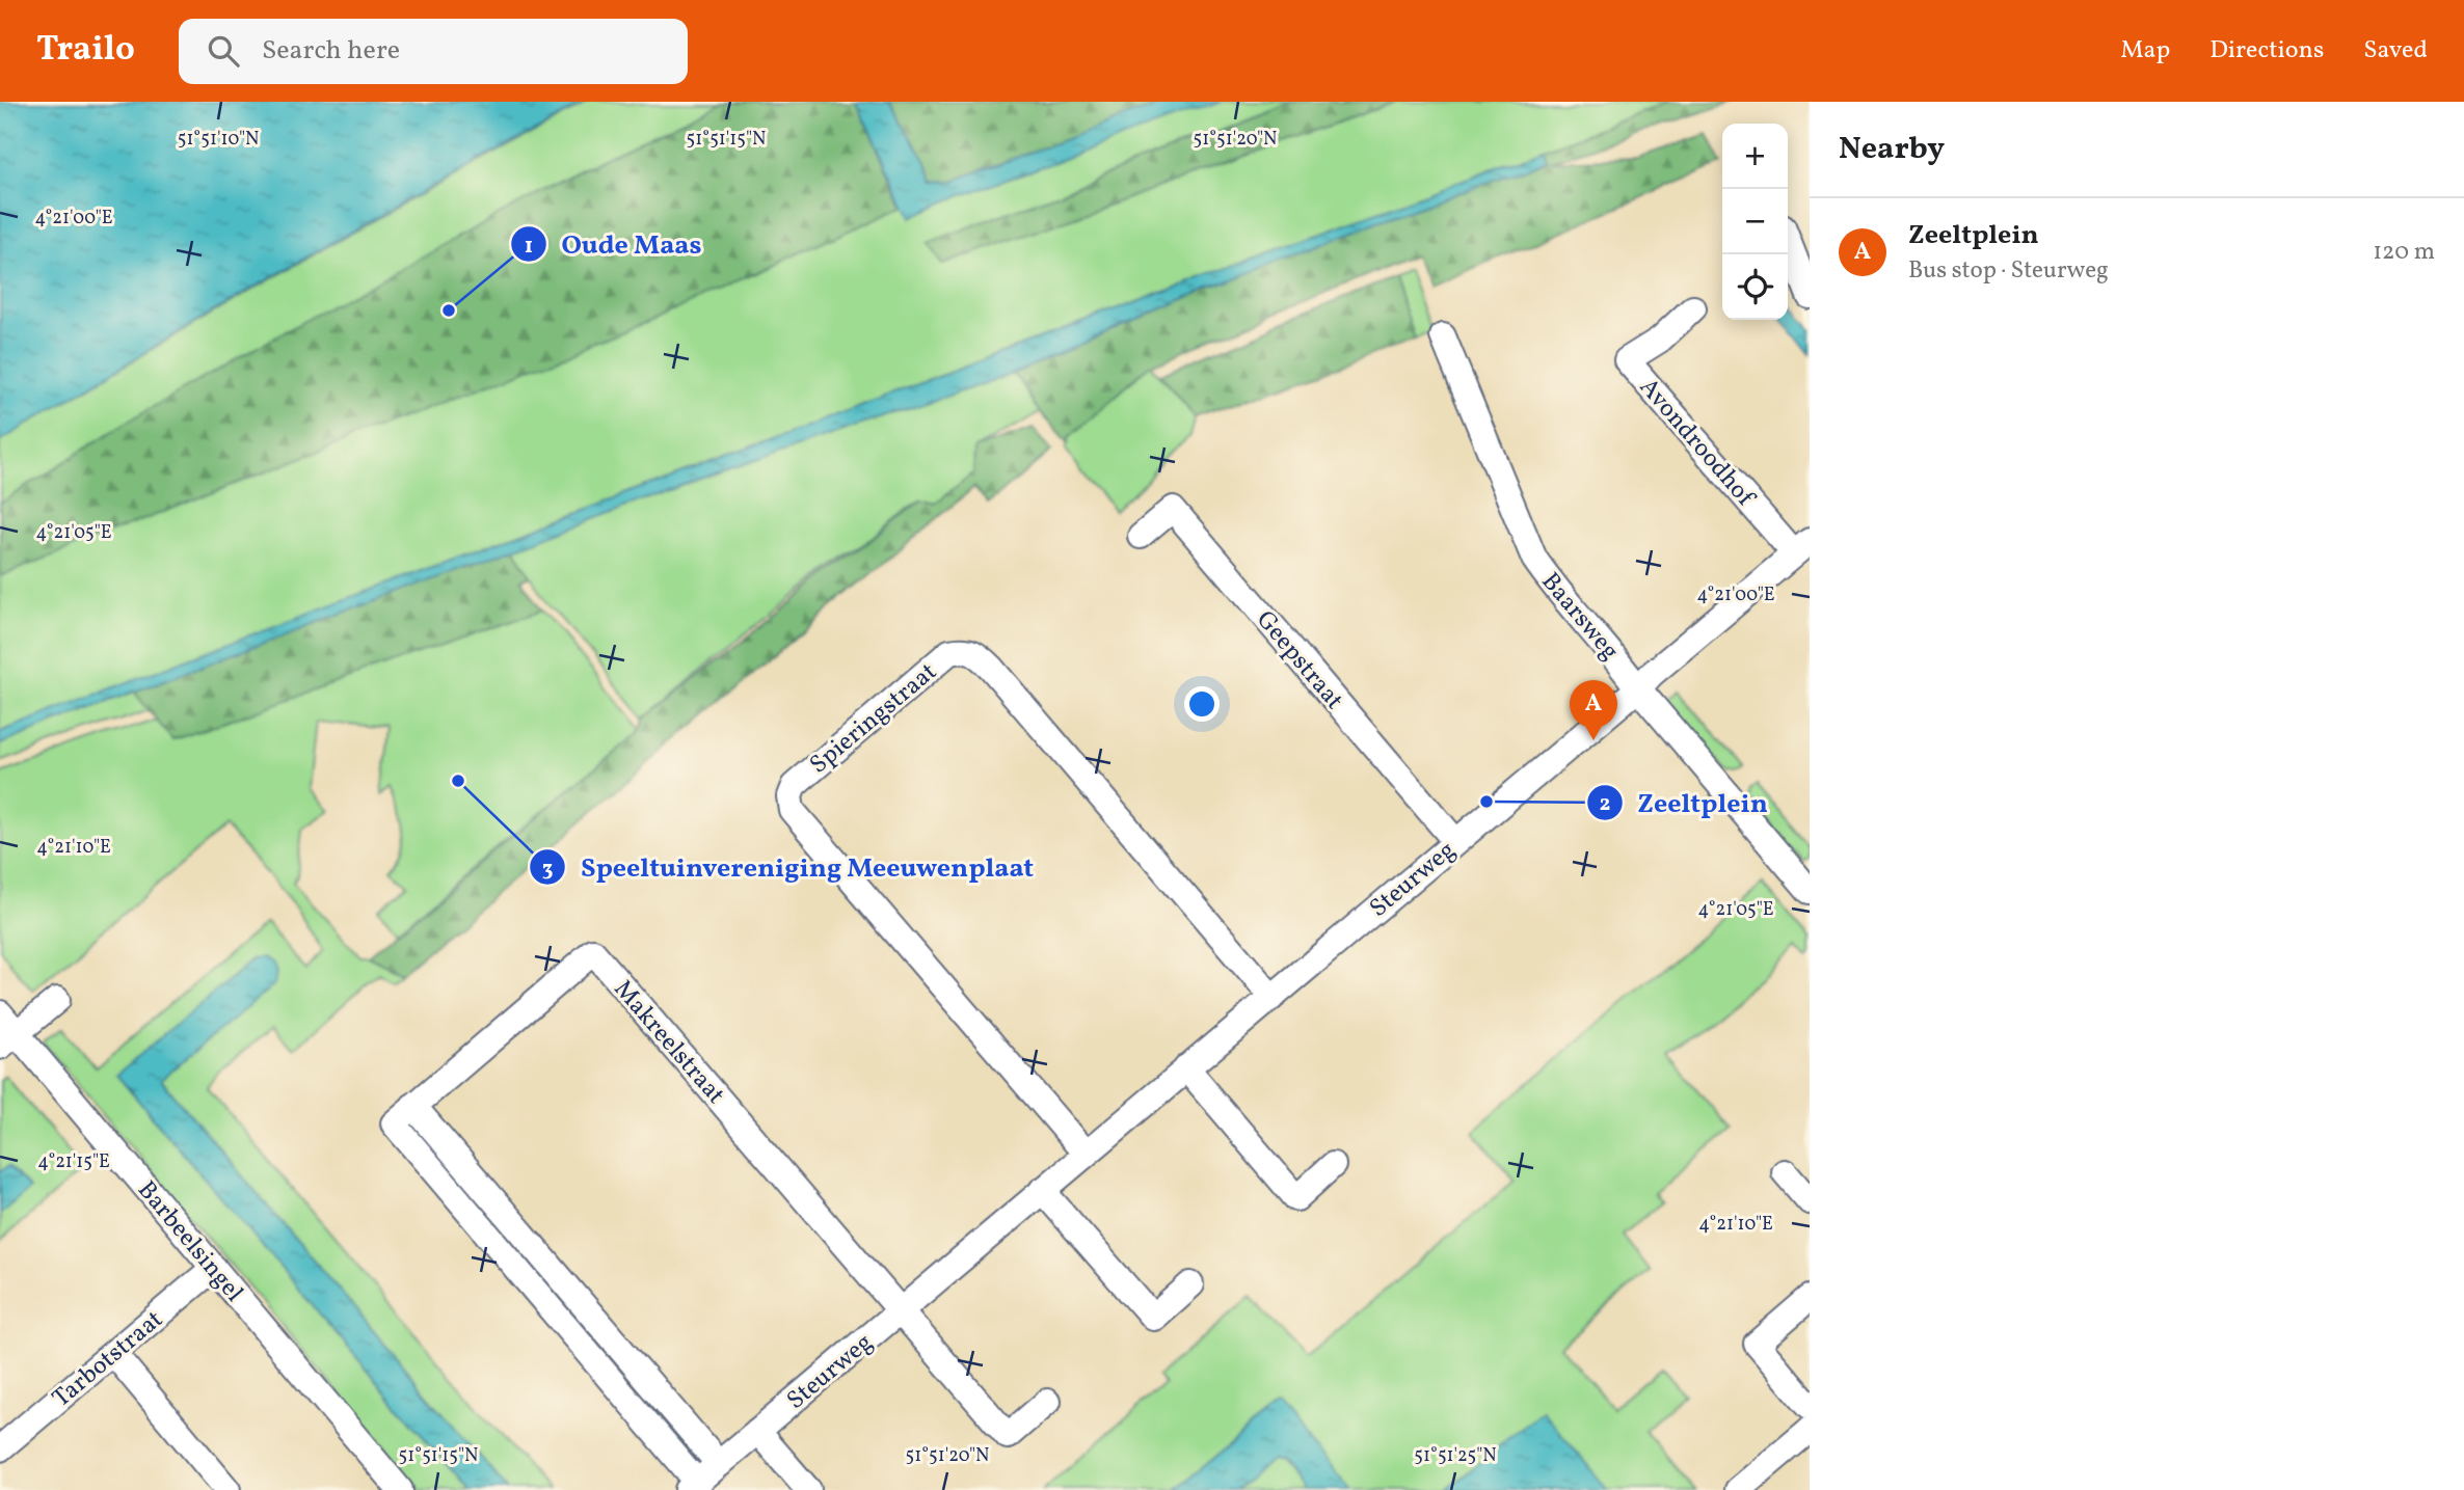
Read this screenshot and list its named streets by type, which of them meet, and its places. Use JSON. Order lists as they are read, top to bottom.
{
  "streets": {
    "street": [
      "Avondroodhof",
      "Baarsweg",
      "Geepstraat",
      "Spieringstraat",
      "Steurweg",
      "Makreelstraat",
      "Barbeelsingel",
      "Tarbotstraat"
    ]
  },
  "crossings": [
    ["Avondroodhof", "Steurweg"],
    ["Baarsweg", "Steurweg"],
    ["Geepstraat", "Steurweg"],
    ["Spieringstraat", "Steurweg"],
    ["Steurweg", "Makreelstraat"],
    ["Barbeelsingel", "Tarbotstraat"]
  ],
  "places": ["Oude Maas", "Speeltuinvereniging Meeuwenplaat", "Zeeltplein"],
  "page": {
    "header": "Trailo",
    "search": "Search here",
    "nav": ["Map", "Directions", "Saved"],
    "heading": "Nearby",
    "map_buttons": ["+", "−"],
    "list": [
      {
        "mark": "A",
        "name": "Zeeltplein",
        "note": "Bus stop · Steurweg",
        "value": "120 m"
      }
    ],
    "pins": "A"
  },
  "coordinates": [
    "51°51'10\"N",
    "51°51'15\"N",
    "51°51'20\"N",
    "4°21'00\"E",
    "4°21'05\"E",
    "4°21'10\"E",
    "4°21'15\"E",
    "51°51'25\"N"
  ]
}
